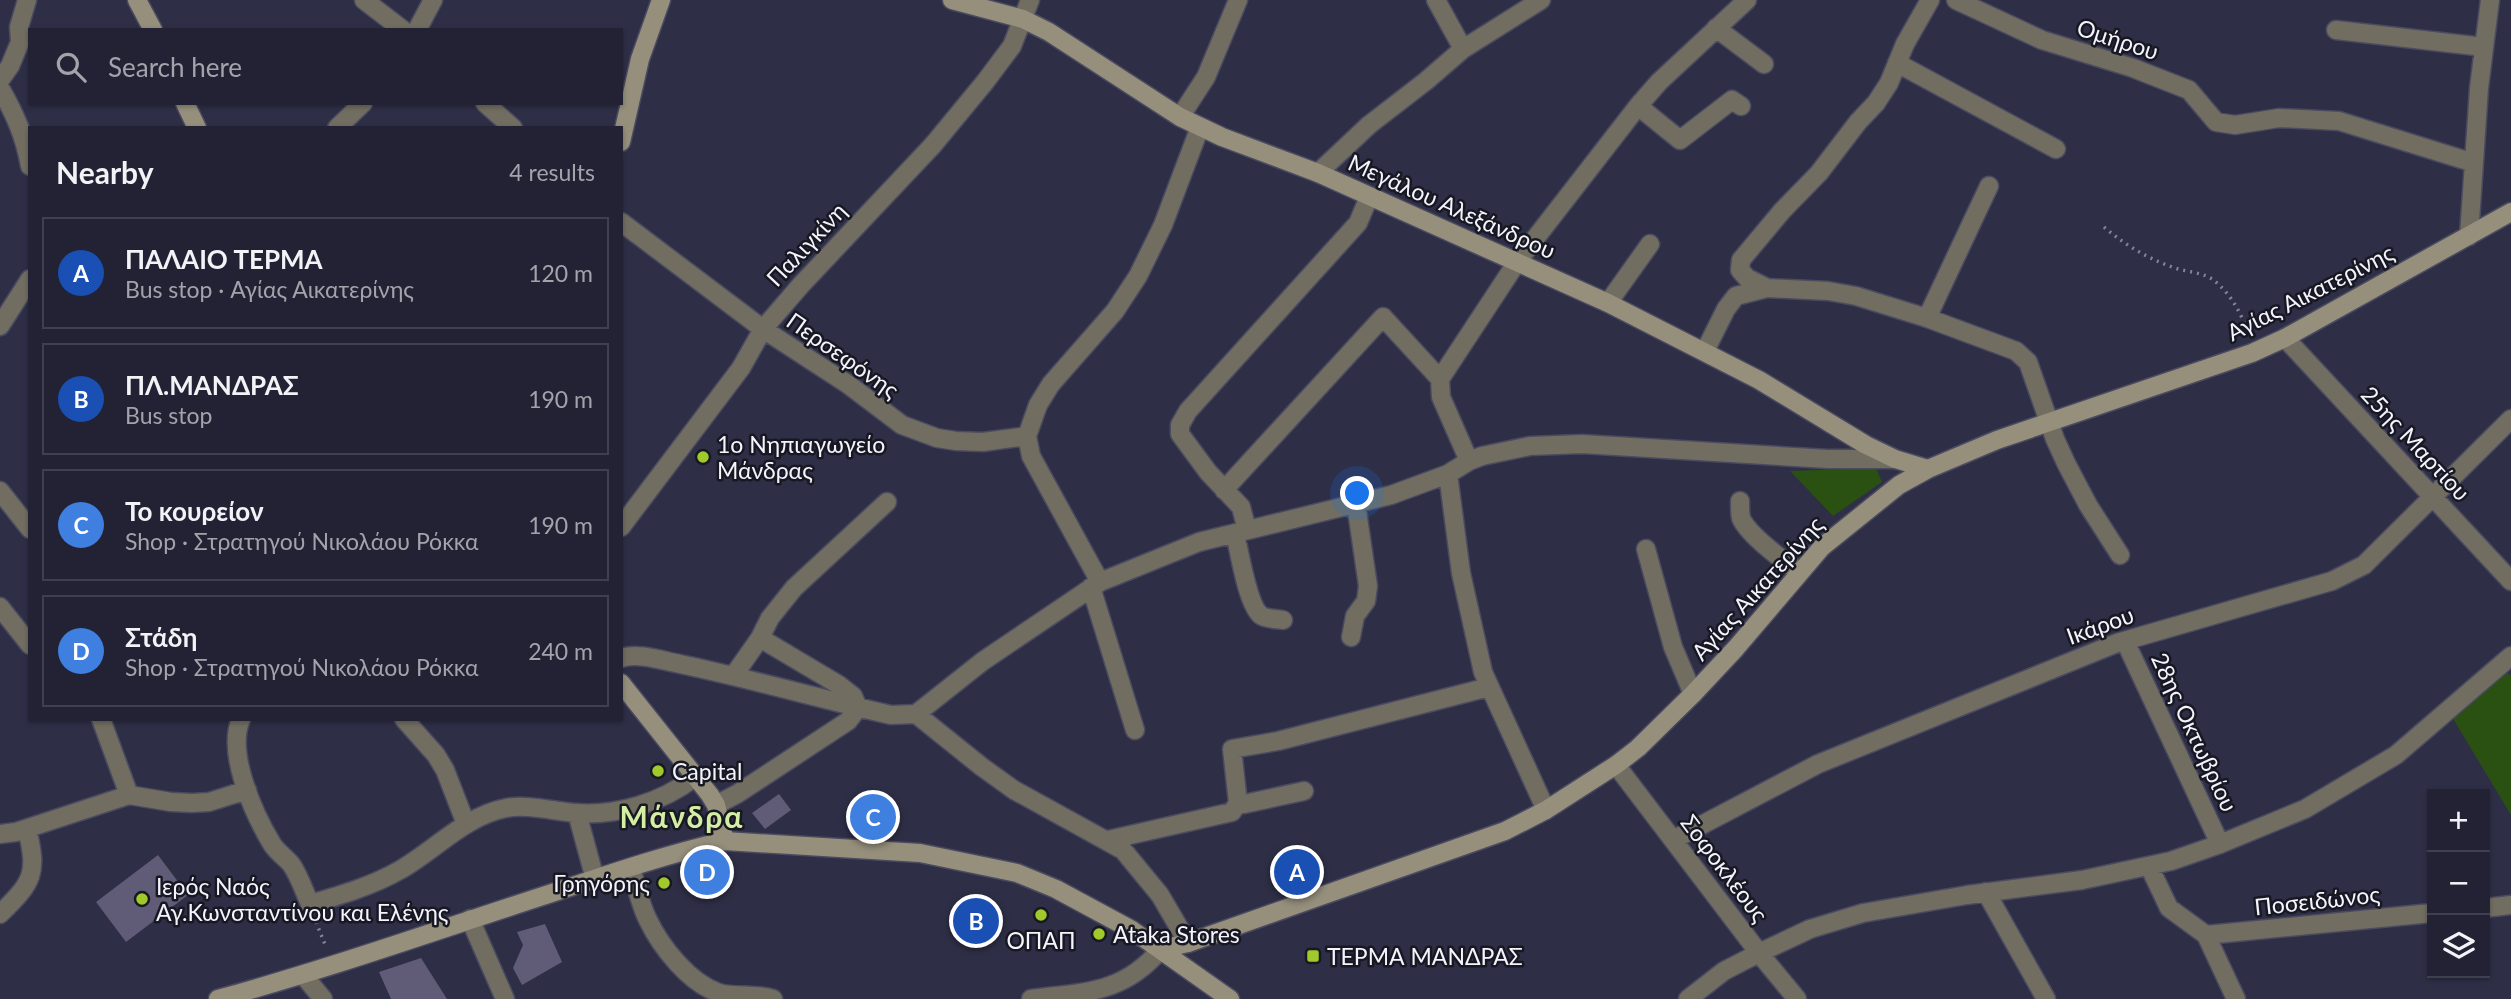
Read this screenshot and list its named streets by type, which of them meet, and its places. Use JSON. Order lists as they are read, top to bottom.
{
  "streets": {
    "street": [
      "Ομήρου",
      "Μεγάλου Αλεξάνδρου",
      "Παλιγκίνη",
      "Αγίας Αικατερίνης",
      "Περσεφόνης",
      "25ης Μαρτίου",
      "Ικάρου",
      "28ης Οκτωβρίου",
      "Σοφοκλέους",
      "Ποσειδώνος"
    ]
  },
  "crossings": [
    ["Μεγάλου Αλεξάνδρου", "Παλιγκίνη"],
    ["Μεγάλου Αλεξάνδρου", "Αγίας Αικατερίνης"],
    ["Παλιγκίνη", "Περσεφόνης"],
    ["Αγίας Αικατερίνης", "25ης Μαρτίου"],
    ["Αγίας Αικατερίνης", "Σοφοκλέους"],
    ["25ης Μαρτίου", "Ικάρου"],
    ["Ικάρου", "28ης Οκτωβρίου"],
    ["Ικάρου", "Σοφοκλέους"]
  ],
  "districts": ["Μάνδρα"],
  "places": {
    "other": [
      "1ο Νηπιαγωγείο Μάνδρας",
      "Capital",
      "Γρηγόρης",
      "Ιερός Ναός Αγ.Κωνσταντίνου και Ελένης",
      "ΟΠΑΠ",
      "Ataka Stores"
    ],
    "transit": ["ΤΕΡΜΑ ΜΑΝΔΡΑΣ"]
  },
  "page": {
    "search": "Search here",
    "heading": ["Nearby", "4 results"],
    "list": [
      {
        "mark": "A",
        "name": "ΠΑΛΑΙΟ ΤΕΡΜΑ",
        "note": "Bus stop · Αγίας Αικατερίνης",
        "value": "120 m"
      },
      {
        "mark": "B",
        "name": "ΠΛ.ΜΑΝΔΡΑΣ",
        "note": "Bus stop",
        "value": "190 m"
      },
      {
        "mark": "C",
        "name": "Το κουρείον",
        "note": "Shop · Στρατηγού Νικολάου Ρόκκα",
        "value": "190 m"
      },
      {
        "mark": "D",
        "name": "Στάδη",
        "note": "Shop · Στρατηγού Νικολάου Ρόκκα",
        "value": "240 m"
      }
    ],
    "map_buttons": ["+", "−"],
    "pins": [
      "C",
      "A",
      "D",
      "B"
    ]
  }
}
